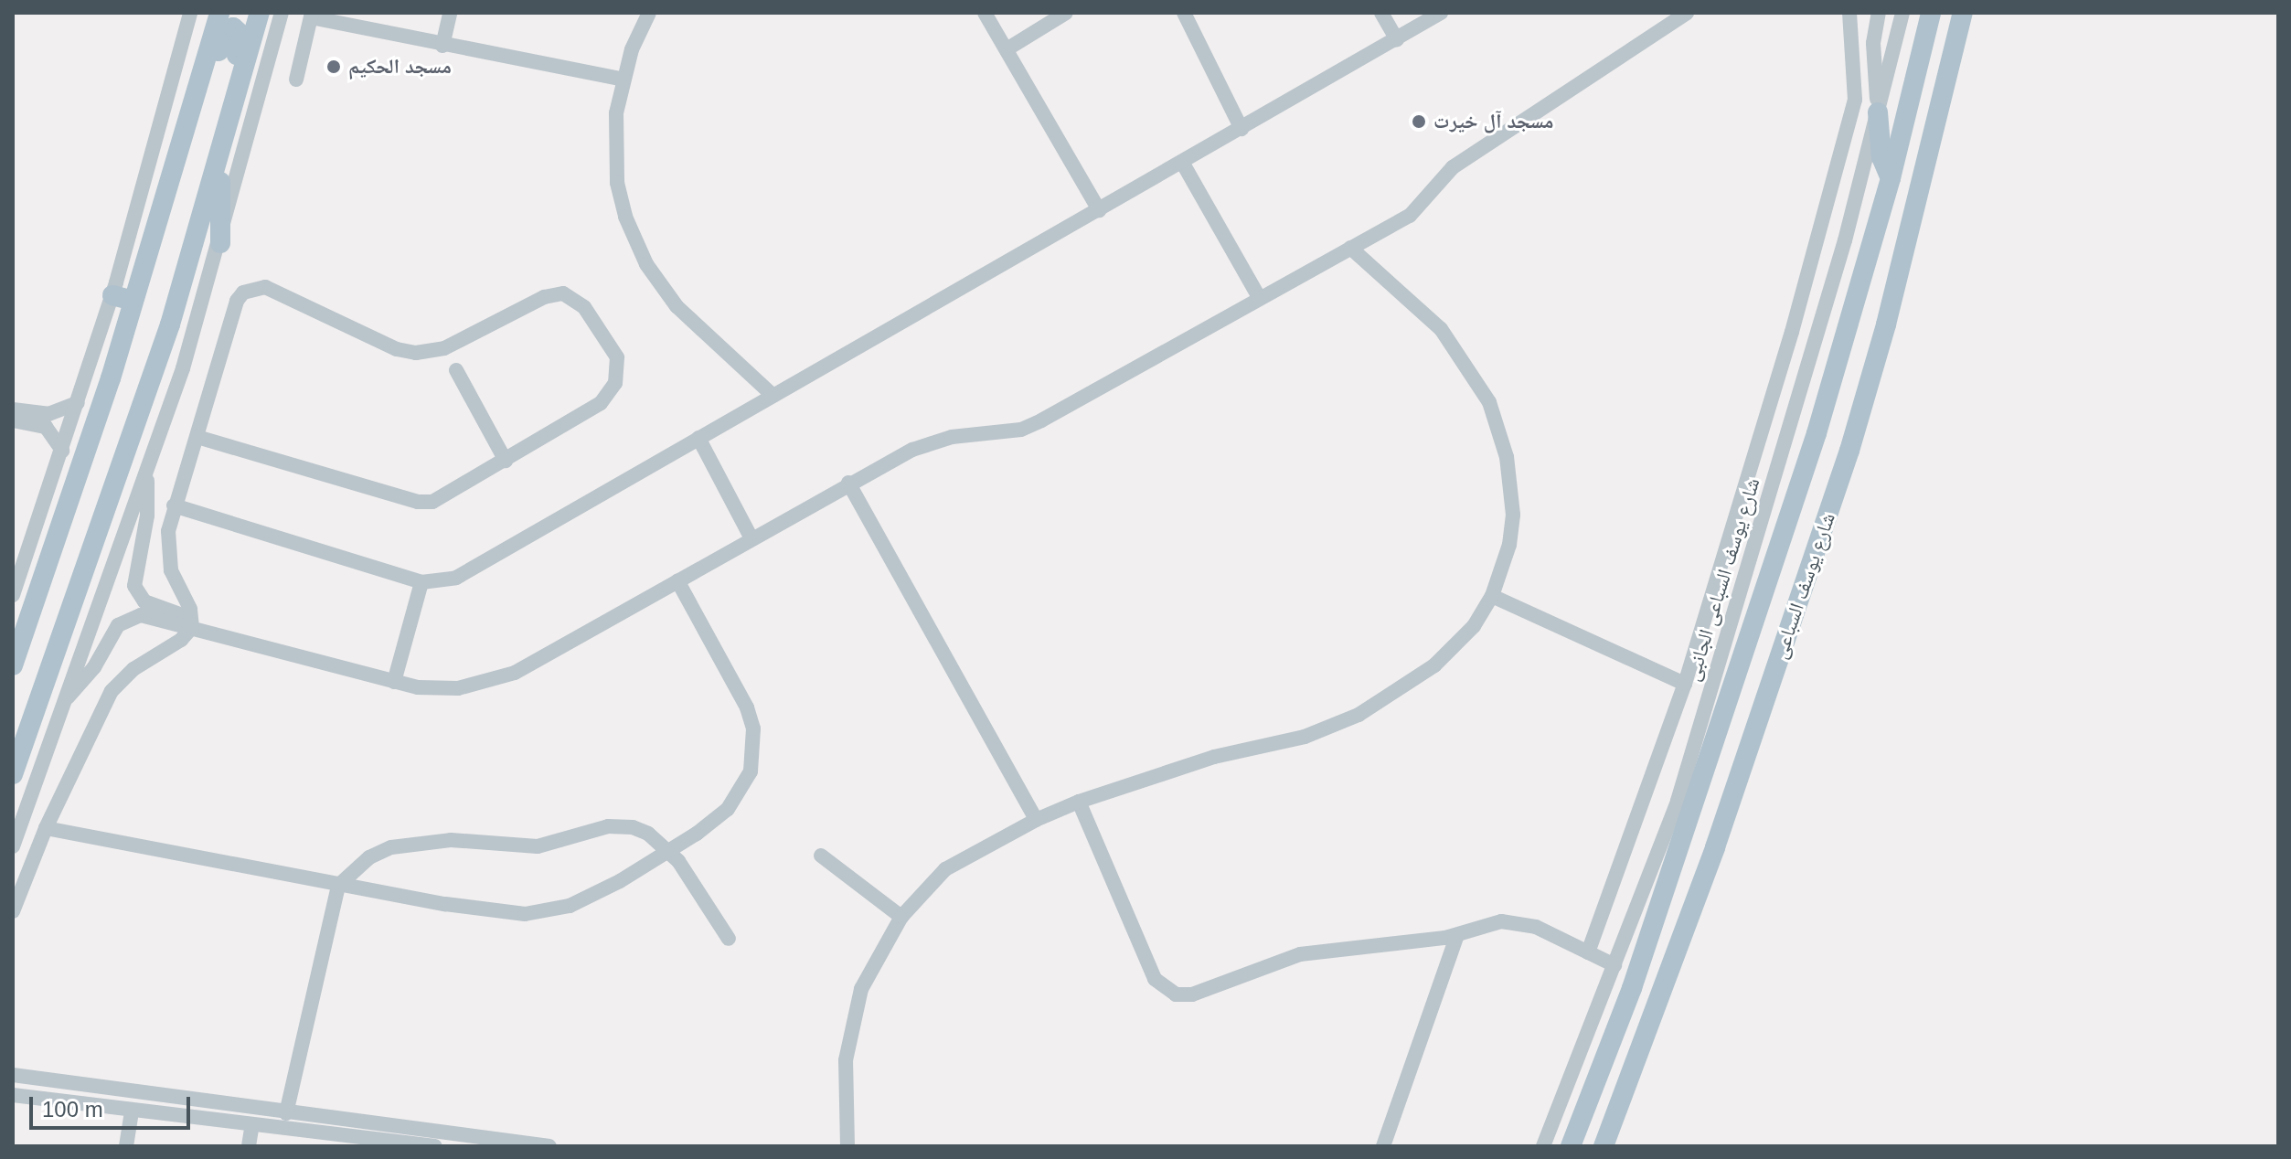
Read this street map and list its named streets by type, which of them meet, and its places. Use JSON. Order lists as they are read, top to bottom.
{
  "streets": {
    "main road": ["شارع يوسف السباعى"],
    "street": ["شارع يوسف السباعى الجانبى"]
  },
  "places": ["مسجد الحكيم", "مسجد آل خيرت"],
  "scale_bar": "100 m"
}
